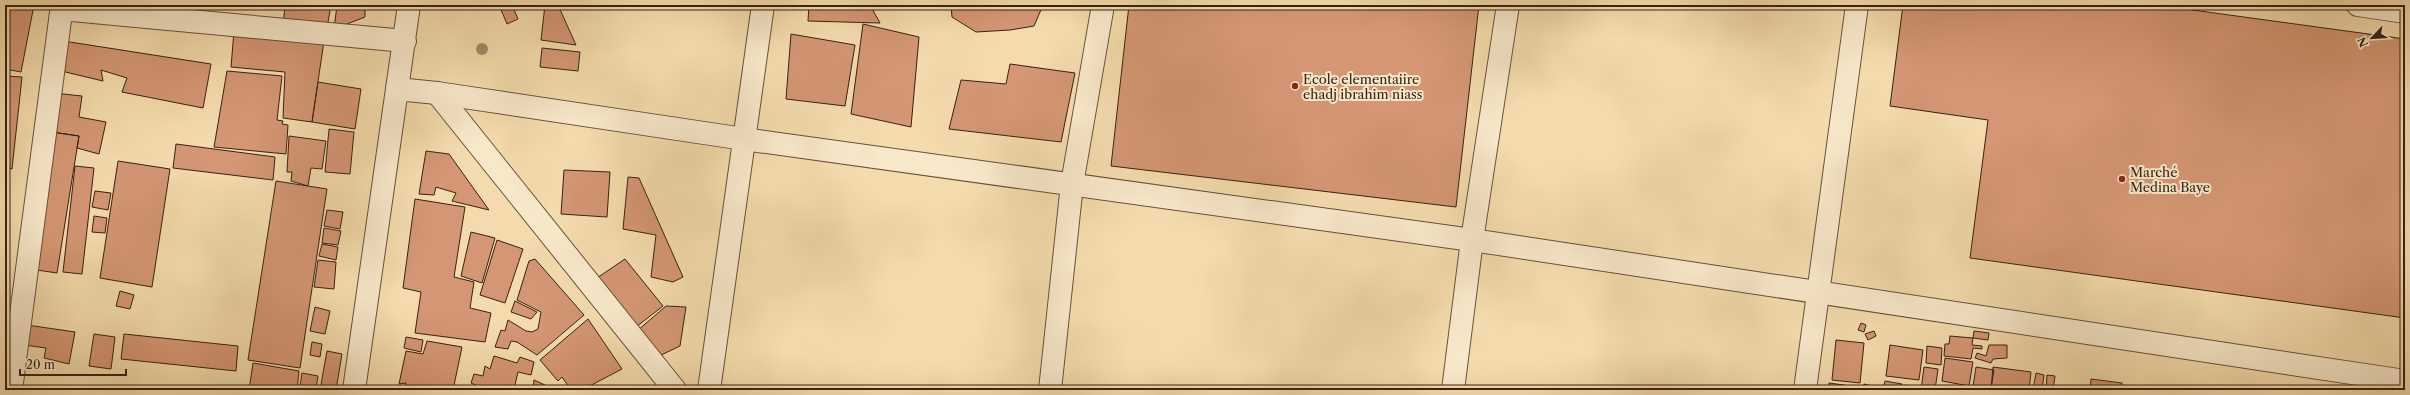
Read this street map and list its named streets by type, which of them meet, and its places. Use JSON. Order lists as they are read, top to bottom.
{
  "places": ["Ecole elementaiire ehadj ibrahim niass", "Marché Medina Baye"],
  "scale_bar": "20 m",
  "north": "bottom left"
}
